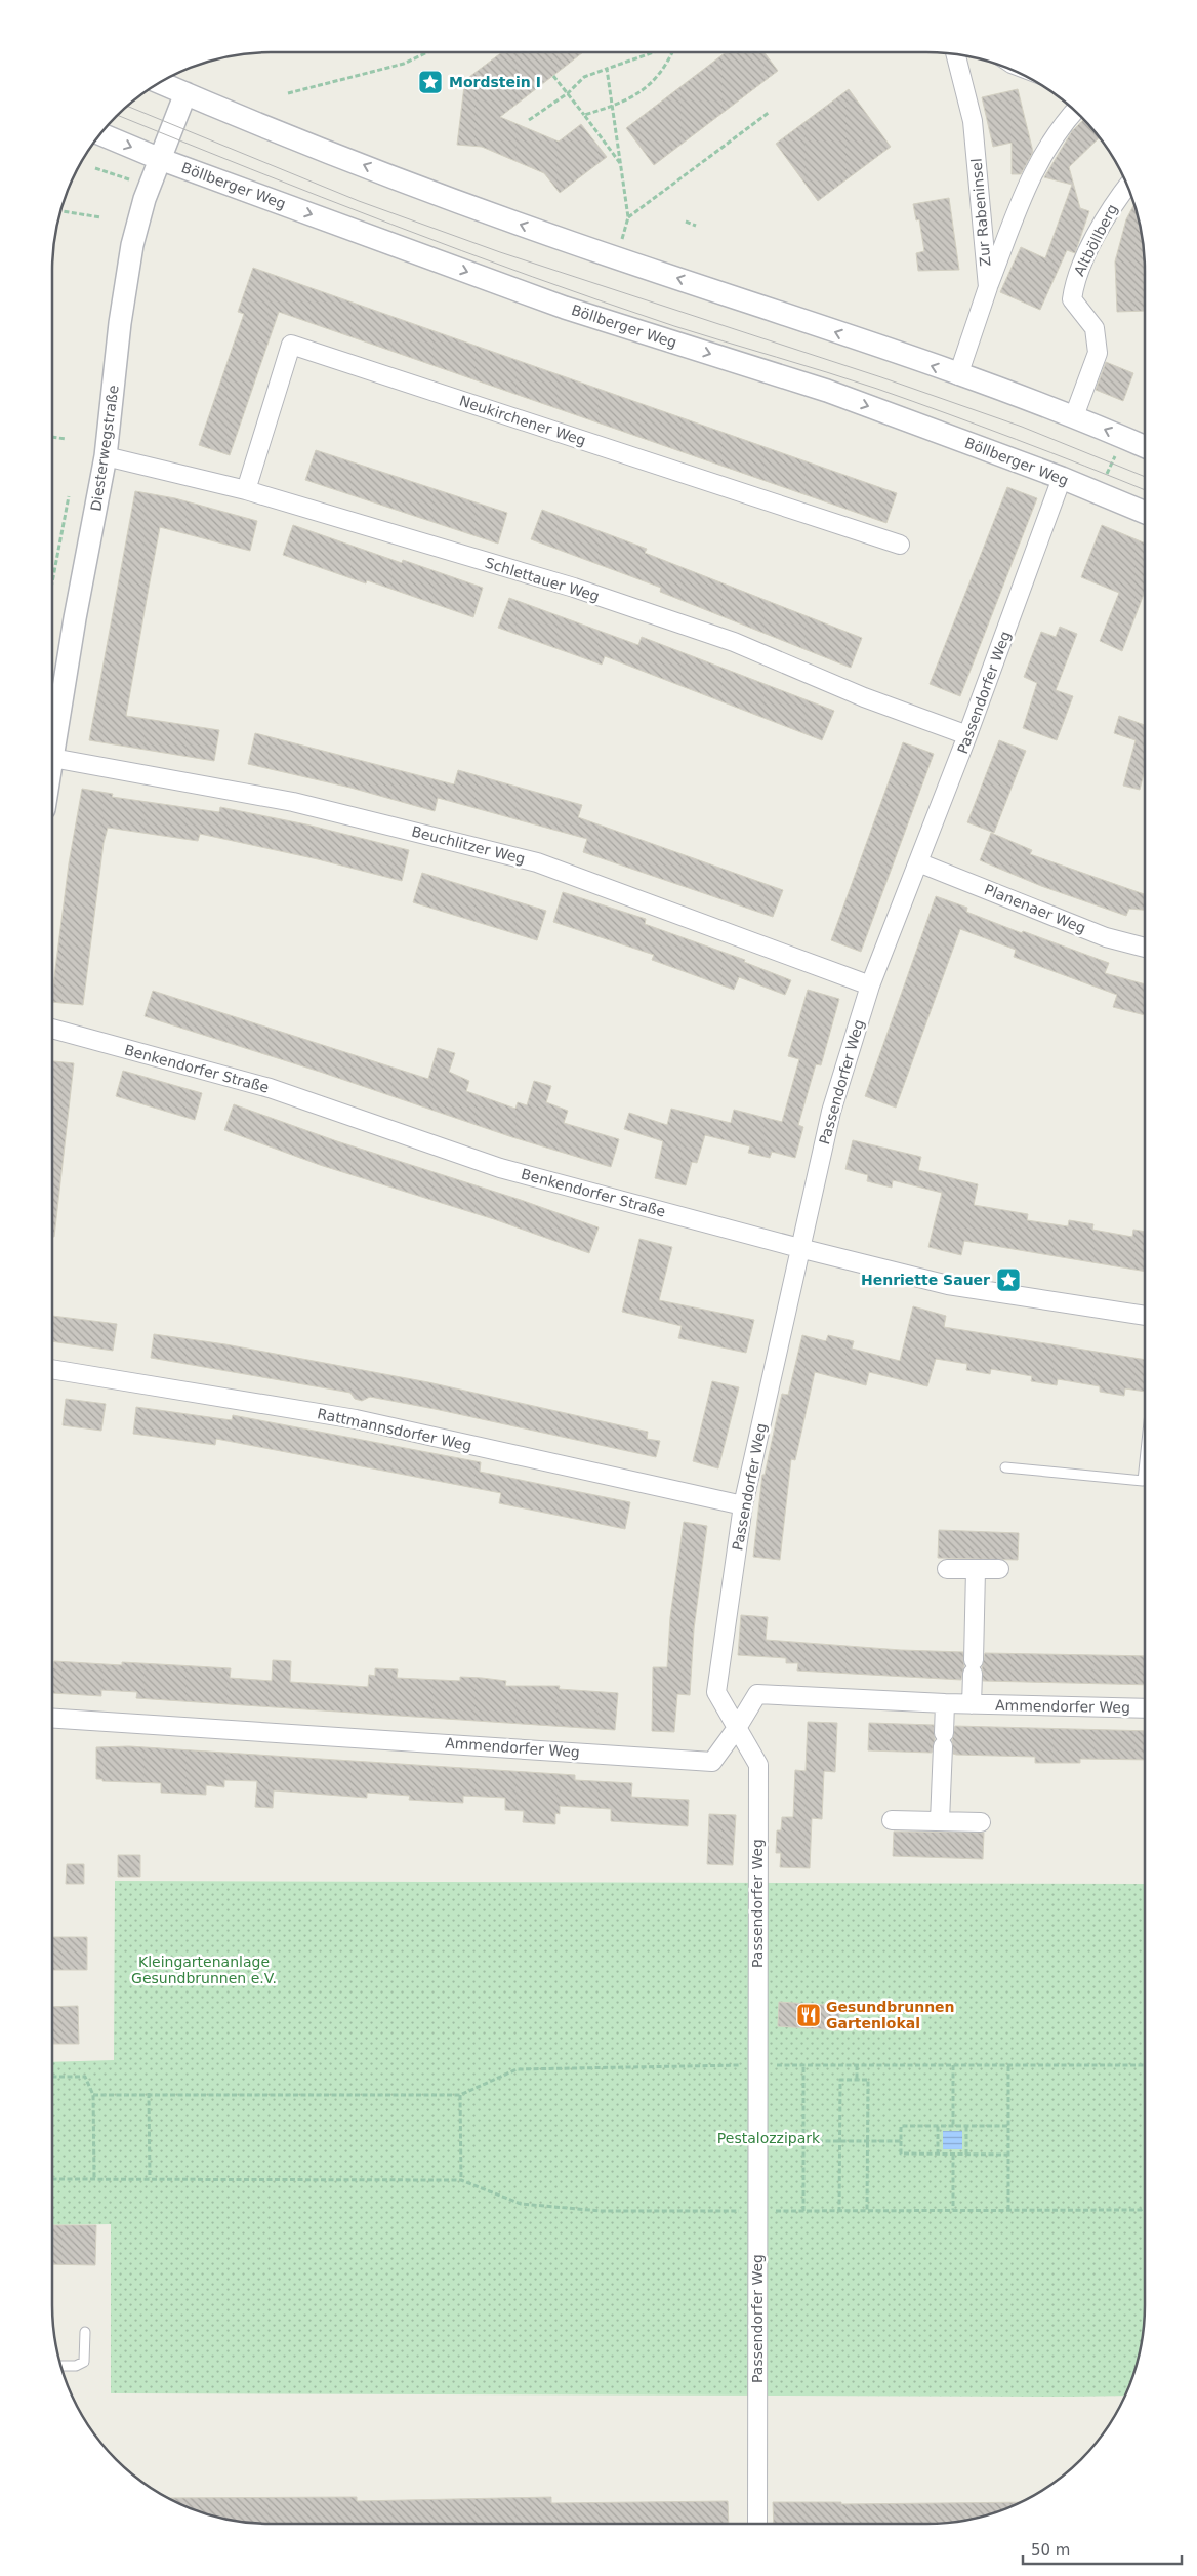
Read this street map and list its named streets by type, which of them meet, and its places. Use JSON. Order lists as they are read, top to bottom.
{
  "streets": {
    "street": [
      "Böllberger Weg",
      "Zur Rabeninsel",
      "Altböllberg",
      "Neukirchener Weg",
      "Diesterwegstraße",
      "Schlettauer Weg",
      "Passendorfer Weg",
      "Beuchlitzer Weg",
      "Planenaer Weg",
      "Benkendorfer Straße",
      "Rattmannsdorfer Weg",
      "Ammendorfer Weg"
    ]
  },
  "crossings": [
    ["Böllberger Weg", "Diesterwegstraße"],
    ["Böllberger Weg", "Passendorfer Weg"],
    ["Neukirchener Weg", "Schlettauer Weg"],
    ["Diesterwegstraße", "Schlettauer Weg"],
    ["Diesterwegstraße", "Beuchlitzer Weg"],
    ["Schlettauer Weg", "Passendorfer Weg"],
    ["Passendorfer Weg", "Beuchlitzer Weg"],
    ["Passendorfer Weg", "Planenaer Weg"],
    ["Passendorfer Weg", "Benkendorfer Straße"],
    ["Passendorfer Weg", "Rattmannsdorfer Weg"],
    ["Passendorfer Weg", "Ammendorfer Weg"]
  ],
  "parks": ["Kleingartenanlage Gesundbrunnen e.V.", "Pestalozzipark"],
  "places": {
    "place": ["Mordstein I", "Henriette Sauer"],
    "restaurant": ["Gesundbrunnen Gartenlokal"]
  },
  "scale_bar": "50 m"
}
